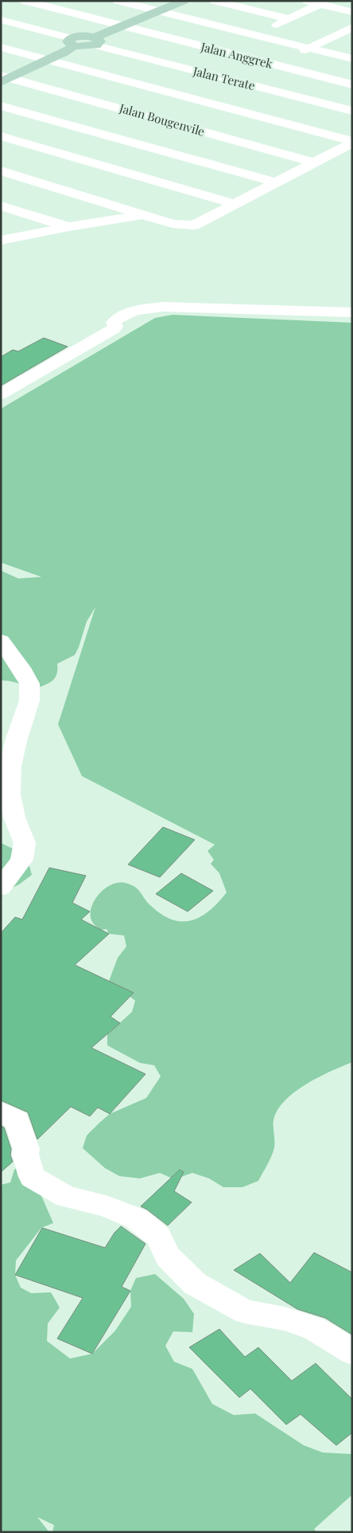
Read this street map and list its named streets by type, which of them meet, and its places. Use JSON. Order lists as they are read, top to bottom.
{
  "streets": {
    "street": ["Jalan Anggrek", "Jalan Terate", "Jalan Bougenvile"]
  }
}
